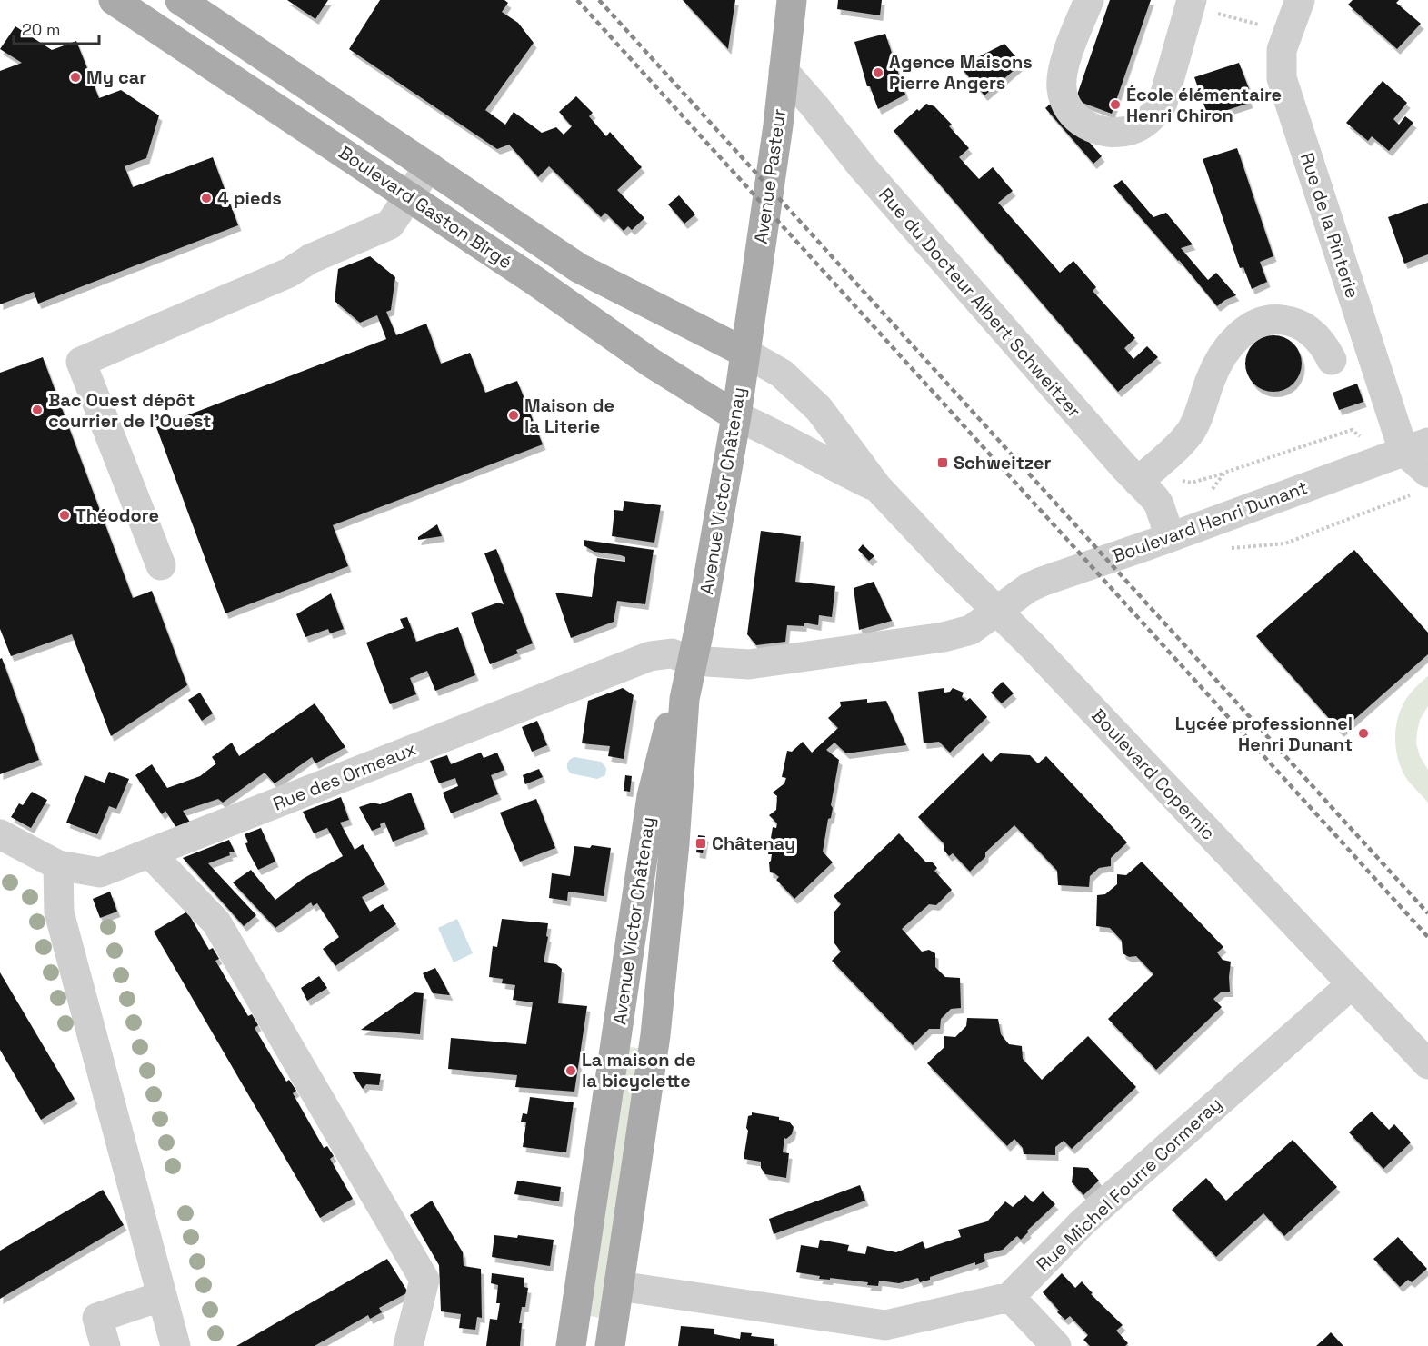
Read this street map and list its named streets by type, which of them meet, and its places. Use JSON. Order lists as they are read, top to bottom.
{
  "streets": {
    "main road": ["Avenue Pasteur", "Boulevard Gaston Birgé", "Avenue Victor Châtenay"],
    "street": [
      "Rue de la Pinterie",
      "Rue du Docteur Albert Schweitzer",
      "Boulevard Henri Dunant",
      "Boulevard Copernic",
      "Rue des Ormeaux",
      "Rue Michel Fourre Cormeray"
    ]
  },
  "crossings": [
    ["Avenue Pasteur", "Boulevard Gaston Birgé"],
    ["Avenue Pasteur", "Rue du Docteur Albert Schweitzer"],
    ["Avenue Pasteur", "Avenue Victor Châtenay"],
    ["Avenue Pasteur", "Boulevard Copernic"],
    ["Boulevard Gaston Birgé", "Avenue Victor Châtenay"],
    ["Boulevard Gaston Birgé", "Boulevard Copernic"],
    ["Rue de la Pinterie", "Boulevard Henri Dunant"],
    ["Rue du Docteur Albert Schweitzer", "Boulevard Henri Dunant"],
    ["Avenue Victor Châtenay", "Boulevard Copernic"],
    ["Avenue Victor Châtenay", "Rue des Ormeaux"],
    ["Boulevard Henri Dunant", "Boulevard Copernic"],
    ["Boulevard Henri Dunant", "Rue des Ormeaux"],
    ["Boulevard Copernic", "Rue des Ormeaux"],
    ["Boulevard Copernic", "Rue Michel Fourre Cormeray"]
  ],
  "places": {
    "other": [
      "Agence Maisons Pierre Angers",
      "My car",
      "École élémentaire Henri Chiron",
      "4 pieds",
      "Bac Ouest dépôt courrier de l'Ouest",
      "Maison de la Literie",
      "Théodore",
      "Lycée professionnel Henri Dunant",
      "La maison de la bicyclette"
    ],
    "transit": ["Schweitzer", "Châtenay"]
  },
  "scale_bar": "20 m"
}
